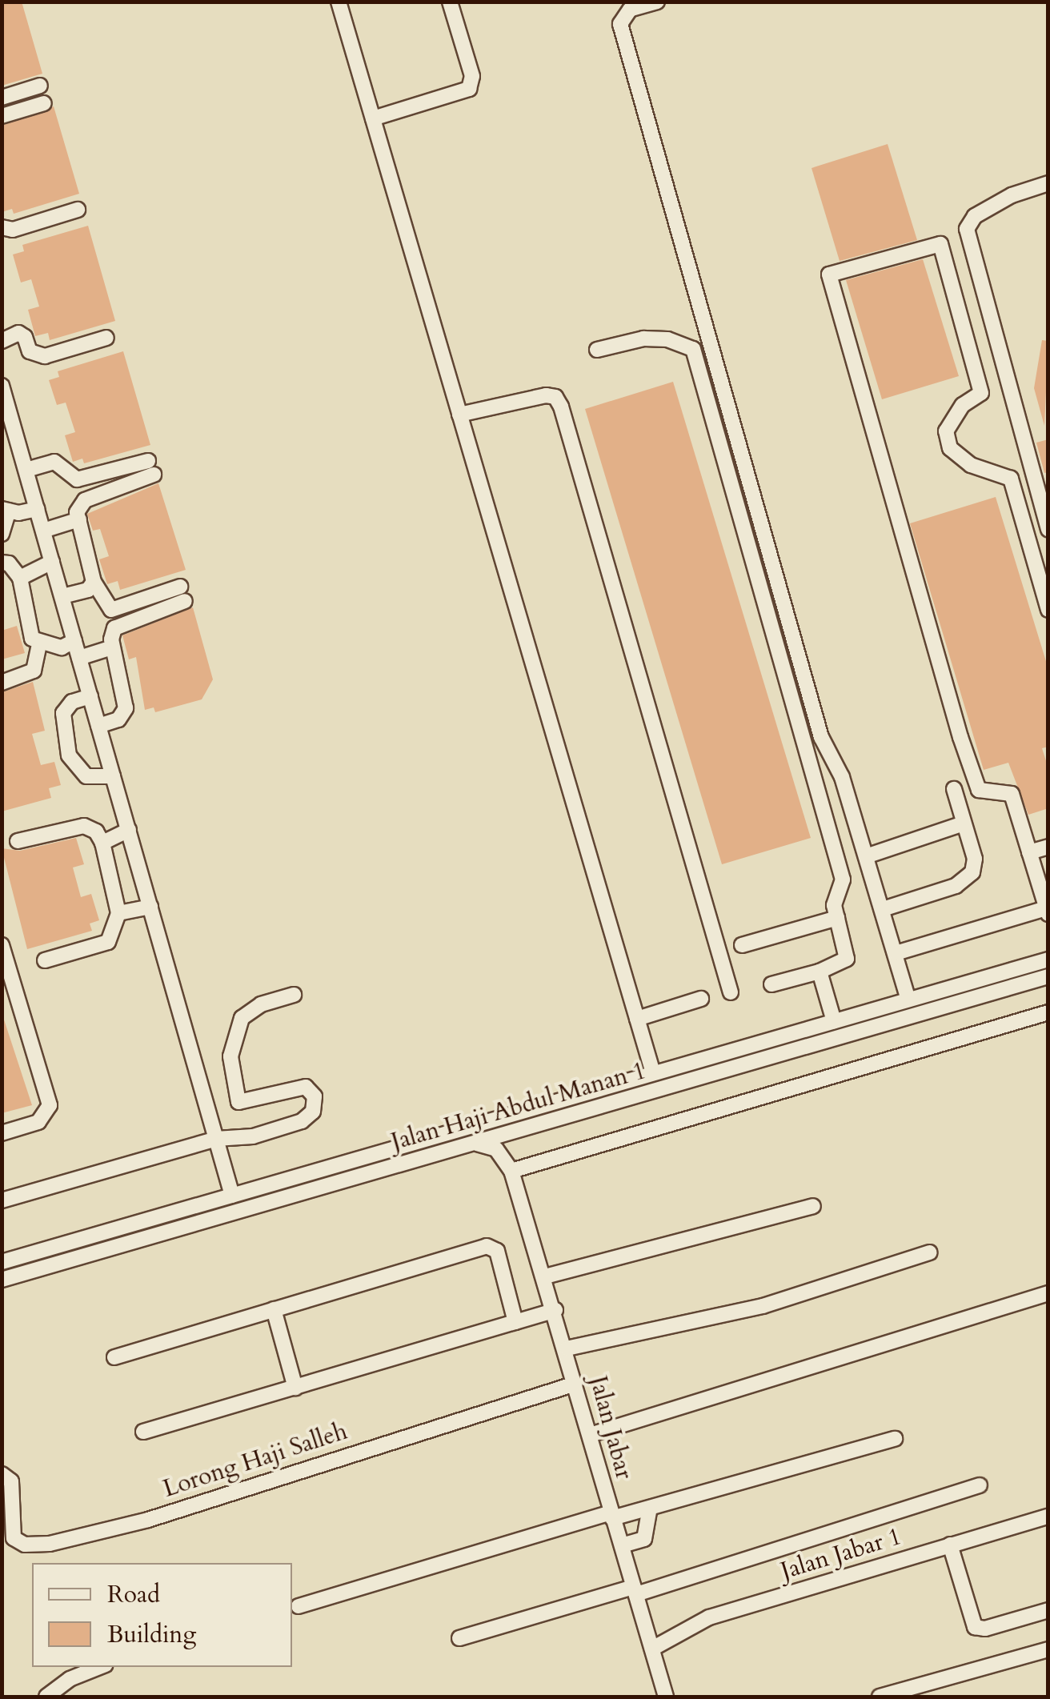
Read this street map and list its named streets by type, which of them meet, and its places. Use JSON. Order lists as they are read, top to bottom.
{
  "streets": {
    "street": [
      "Jalan Haji Abdul Manan 1",
      "Jalan Jabar",
      "Lorong Haji Salleh",
      "Jalan Jabar 1"
    ]
  },
  "crossings": [
    ["Jalan Jabar", "Lorong Haji Salleh"],
    ["Jalan Jabar", "Jalan Jabar 1"]
  ],
  "legend": ["Road", "Building"]
}
